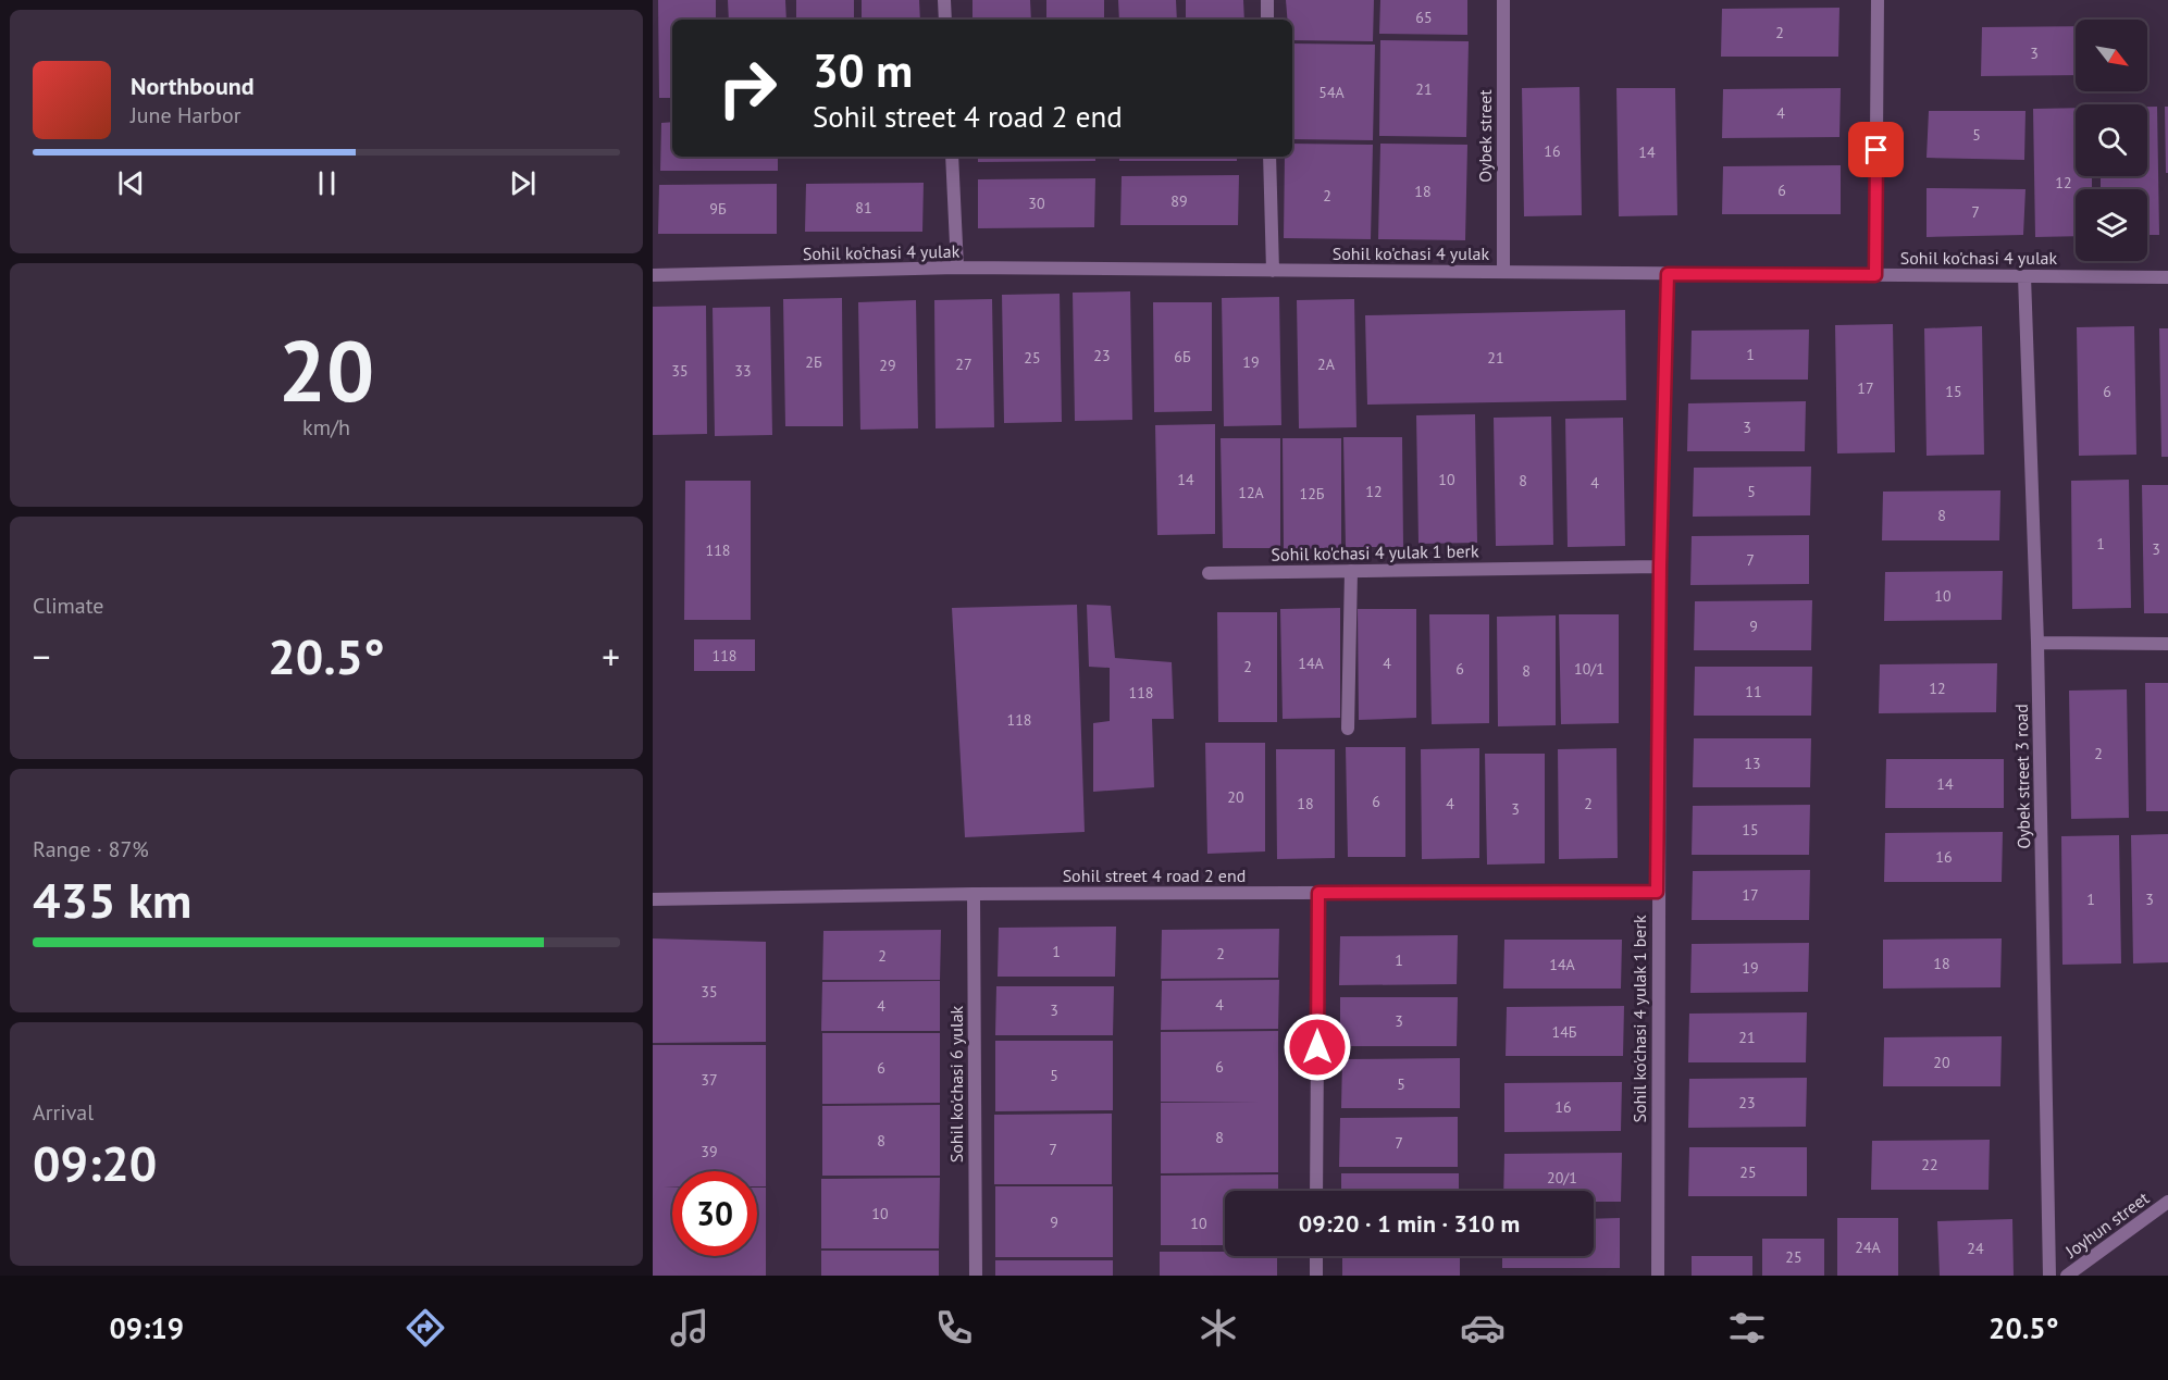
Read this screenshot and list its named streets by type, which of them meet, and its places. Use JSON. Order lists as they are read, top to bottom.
{
  "streets": {
    "street": [
      "Oybek street",
      "Sohil ko'chasi 4 yulak",
      "Sohil ko'chasi 4 yulak 1 berk",
      "Oybek street 3 road",
      "Sohil street 4 road 2 end",
      "Sohil ko'chasi 6 yulak",
      "Joyhun street"
    ]
  },
  "crossings": [
    ["Oybek street", "Sohil ko'chasi 4 yulak"],
    ["Sohil ko'chasi 4 yulak", "Sohil ko'chasi 4 yulak 1 berk"],
    ["Sohil ko'chasi 4 yulak", "Oybek street 3 road"],
    ["Sohil ko'chasi 4 yulak 1 berk", "Sohil street 4 road 2 end"],
    ["Sohil street 4 road 2 end", "Sohil ko'chasi 6 yulak"]
  ],
  "house_numbers": [
    "65",
    "2",
    "3",
    "21",
    "54A",
    "4",
    "5",
    "16",
    "14",
    "12",
    "6",
    "18",
    "2",
    "89",
    "30",
    "81",
    "9Б",
    "7",
    "1",
    "23",
    "6Б",
    "25",
    "21",
    "2Б",
    "19",
    "27",
    "2A",
    "29",
    "35",
    "33",
    "17",
    "15",
    "6",
    "3",
    "14",
    "10",
    "8",
    "4",
    "12",
    "5",
    "12A",
    "12Б",
    "8",
    "1",
    "3",
    "118",
    "7",
    "10",
    "9",
    "118",
    "14A",
    "4",
    "2",
    "6",
    "10/1",
    "8",
    "12",
    "11",
    "118",
    "118",
    "2",
    "13",
    "14",
    "20",
    "6",
    "18",
    "4",
    "2",
    "3",
    "15",
    "16",
    "17",
    "1",
    "3",
    "1",
    "2",
    "2",
    "1",
    "18",
    "14A",
    "19",
    "35",
    "4",
    "4",
    "3",
    "3",
    "14Б",
    "21",
    "20",
    "6",
    "6",
    "5",
    "37",
    "5",
    "23",
    "16",
    "8",
    "8",
    "7",
    "7",
    "39",
    "22",
    "25",
    "20/1",
    "10",
    "9",
    "10",
    "24A",
    "24",
    "25"
  ],
  "north": "bottom right",
  "page": {
    "turn": ["30 m", "Sohil street 4 road 2 end"],
    "song": ["Northbound", "June Harbor"],
    "tile": [
      ["20", "km/h"],
      "Climate",
      ["Range · 87%", "435 km"],
      ["Arrival", "09:20"]
    ],
    "heat": ["−", "20.5°", "+"],
    "limit": "30",
    "trip": "09:20 · 1 min · 310 m",
    "tabs": ["09:19", "20.5°"]
  }
}
